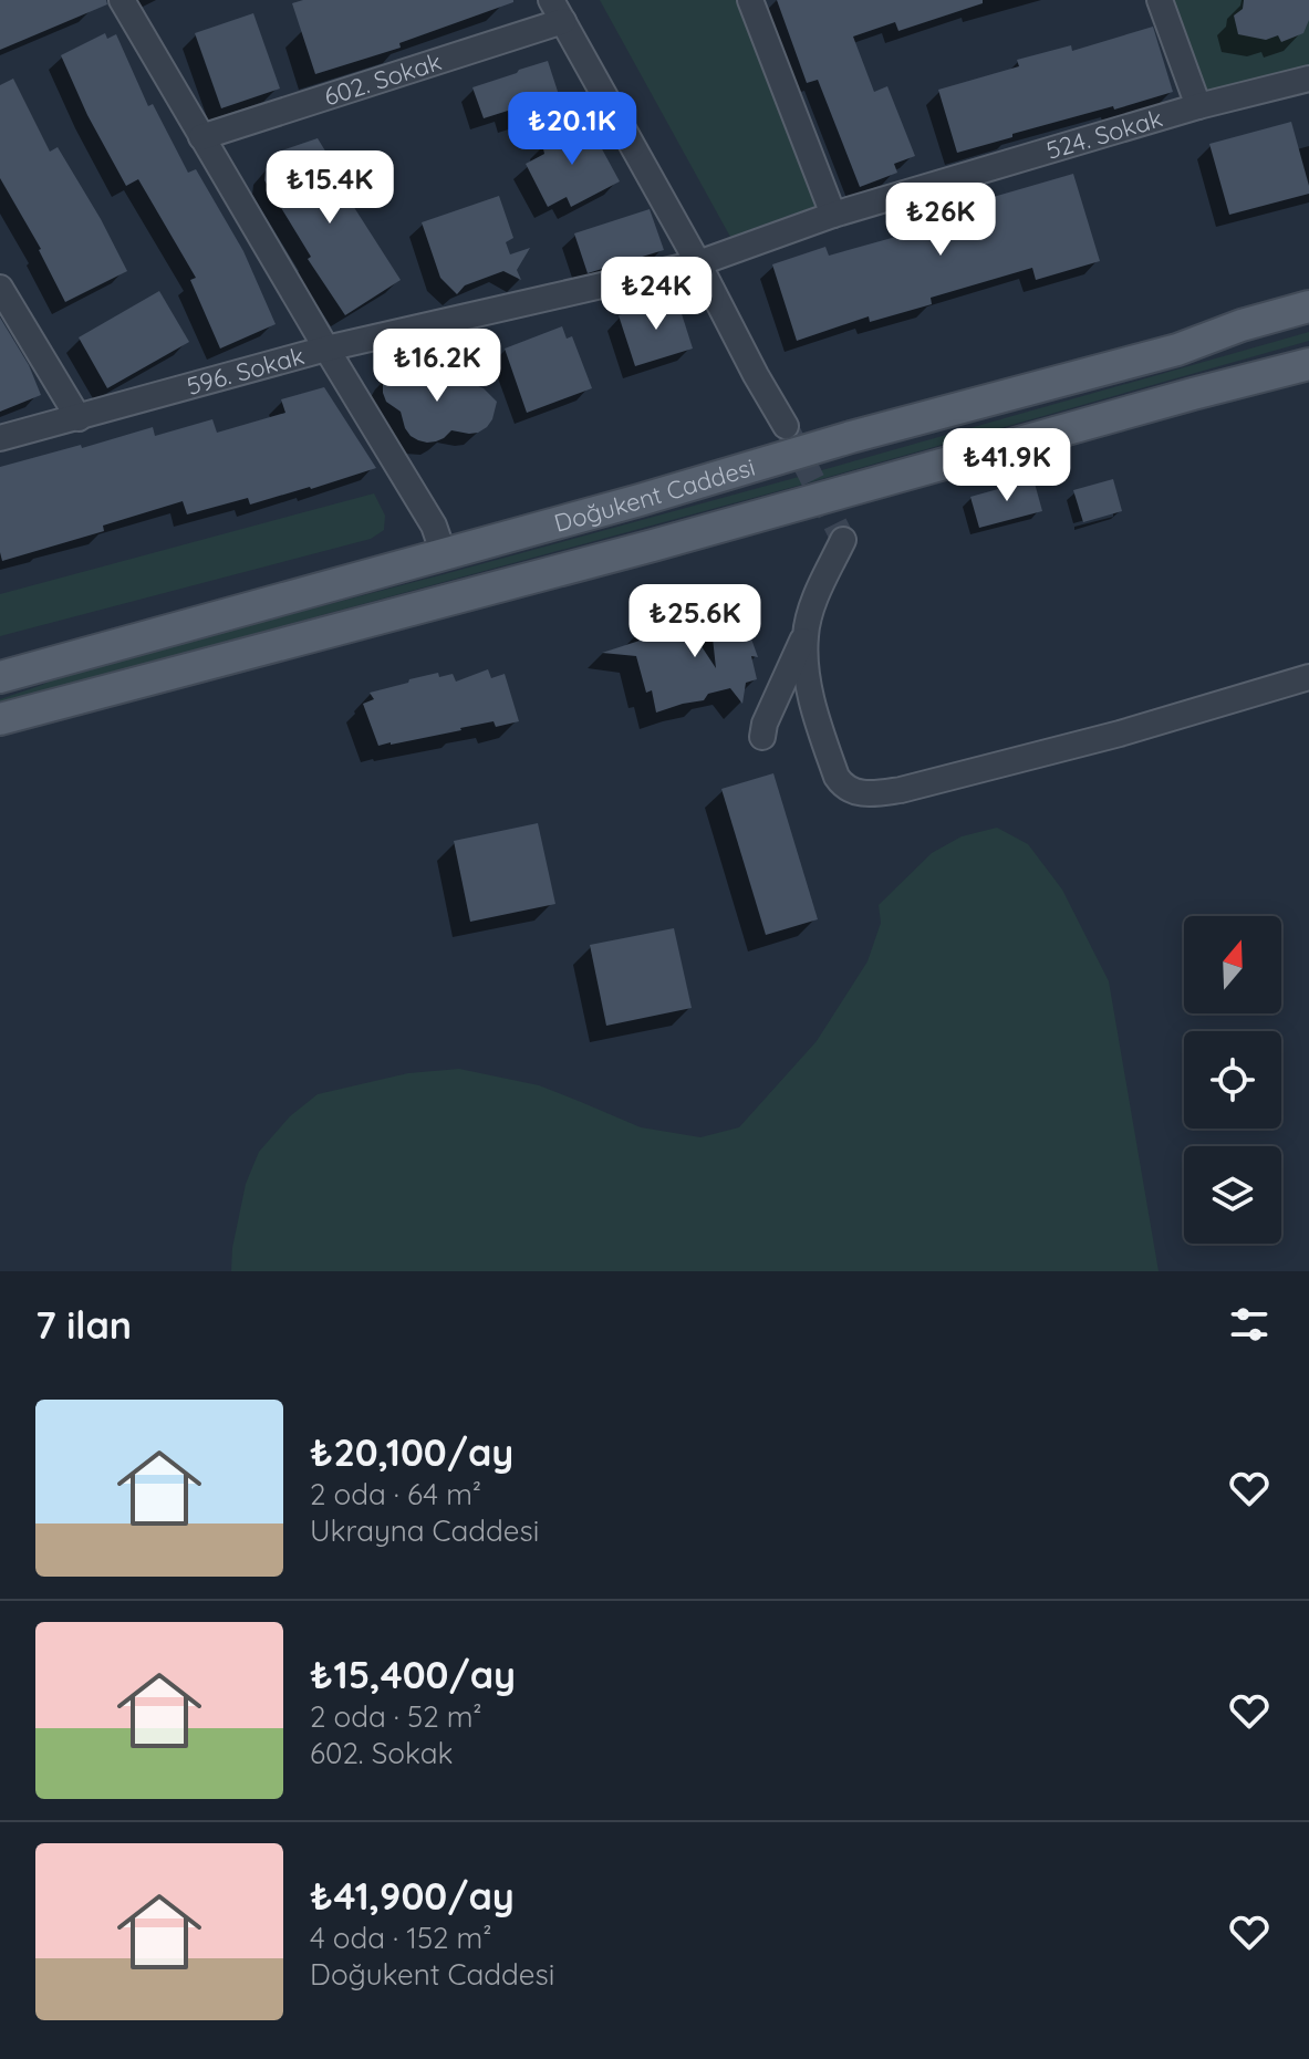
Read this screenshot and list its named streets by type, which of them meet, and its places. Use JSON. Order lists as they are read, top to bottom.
{
  "streets": {
    "main road": ["Doğukent Caddesi"],
    "street": ["602. Sokak", "524. Sokak", "596. Sokak"]
  },
  "crossings": [
    ["524. Sokak", "596. Sokak"]
  ],
  "north": "top",
  "page": {
    "price": [
      "₺20.1K",
      "₺15.4K",
      "₺26K",
      "₺24K",
      "₺16.2K",
      "₺41.9K",
      "₺25.6K"
    ],
    "heading": "7 ilan",
    "list": [
      {
        "name": "₺20,100/ay",
        "note": "2 oda · 64 m² · Ukrayna Caddesi"
      },
      {
        "name": "₺15,400/ay",
        "note": "2 oda · 52 m² · 602. Sokak"
      },
      {
        "name": "₺41,900/ay",
        "note": "4 oda · 152 m² · Doğukent Caddesi"
      }
    ]
  }
}
